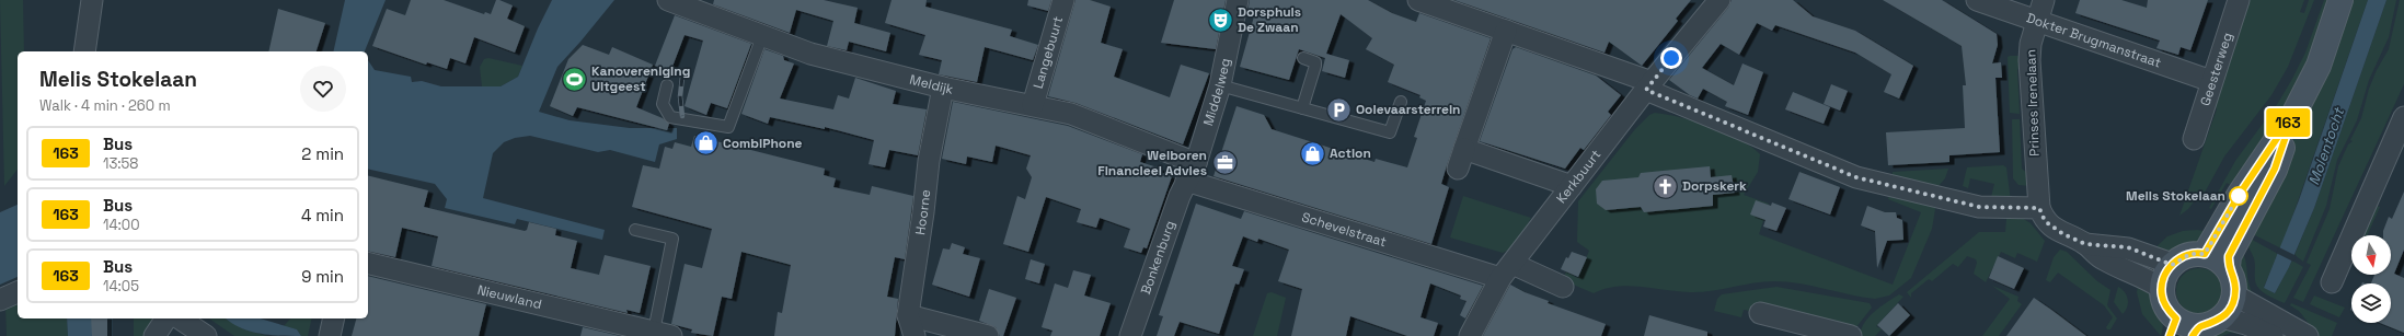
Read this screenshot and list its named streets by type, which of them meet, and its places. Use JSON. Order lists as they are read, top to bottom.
{
  "streets": {
    "street": [
      "Dokter Brugmanstraat",
      "Langebuurt",
      "Geesterweg",
      "Meldijk",
      "Middelweg",
      "Prinses Irenelaan",
      "Kerkbuurt",
      "Hoorne",
      "Schevelstraat",
      "Bonkenburg",
      "Nieuwland"
    ]
  },
  "crossings": [
    ["Dokter Brugmanstraat", "Geesterweg"],
    ["Dokter Brugmanstraat", "Prinses Irenelaan"],
    ["Langebuurt", "Meldijk"],
    ["Meldijk", "Middelweg"],
    ["Meldijk", "Hoorne"],
    ["Middelweg", "Schevelstraat"],
    ["Middelweg", "Bonkenburg"],
    ["Kerkbuurt", "Schevelstraat"],
    ["Schevelstraat", "Bonkenburg"]
  ],
  "water": ["Molentocht"],
  "places": {
    "theatre": ["Dorsphuis De Zwaan"],
    "sports": ["Kanovereniging Uitgeest"],
    "parking": ["Ooievaarsterrein"],
    "shop": ["CombiPhone", "Action"],
    "office": ["Welboren Financieel Advies"],
    "church": ["Dorpskerk"],
    "other": ["Melis Stokelaan"]
  },
  "lines": ["bus line 163"],
  "north": "bottom",
  "page": {
    "on_map": "163",
    "heading": ["Melis Stokelaan", "Walk · 4 min · 260 m"],
    "list": [
      {
        "mark": "163",
        "name": "Bus",
        "note": "13:58",
        "value": "2 min"
      },
      {
        "mark": "163",
        "name": "Bus",
        "note": "14:00",
        "value": "4 min"
      },
      {
        "mark": "163",
        "name": "Bus",
        "note": "14:05",
        "value": "9 min"
      }
    ]
  }
}
